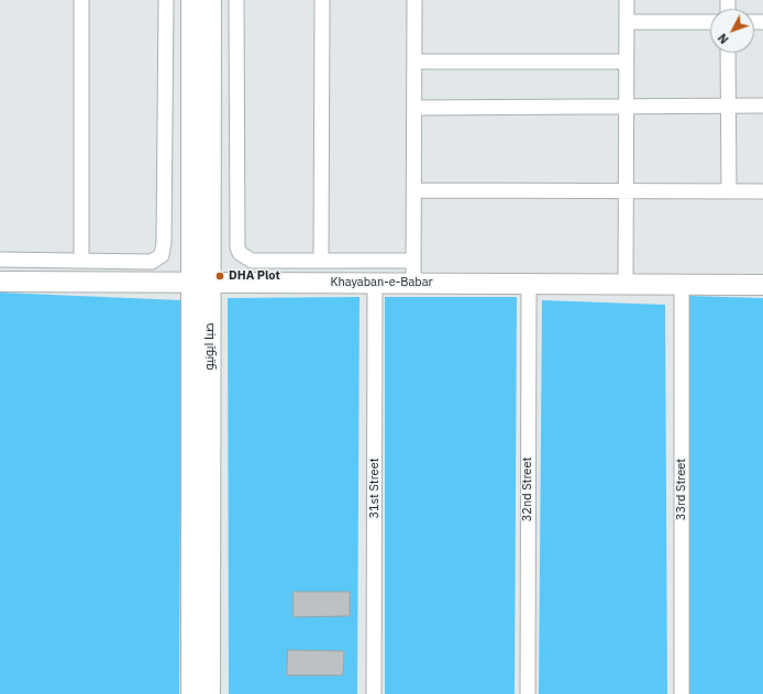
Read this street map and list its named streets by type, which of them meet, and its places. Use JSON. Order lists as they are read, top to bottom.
{
  "streets": {
    "main road": ["Khayaban-e-Babar", "صبا ایونیو"],
    "street": ["31st Street", "32nd Street", "33rd Street"]
  },
  "crossings": [
    ["Khayaban-e-Babar", "صبا ایونیو"],
    ["Khayaban-e-Babar", "31st Street"],
    ["Khayaban-e-Babar", "32nd Street"],
    ["Khayaban-e-Babar", "33rd Street"]
  ],
  "places": ["DHA Plot"],
  "north": "bottom left"
}
